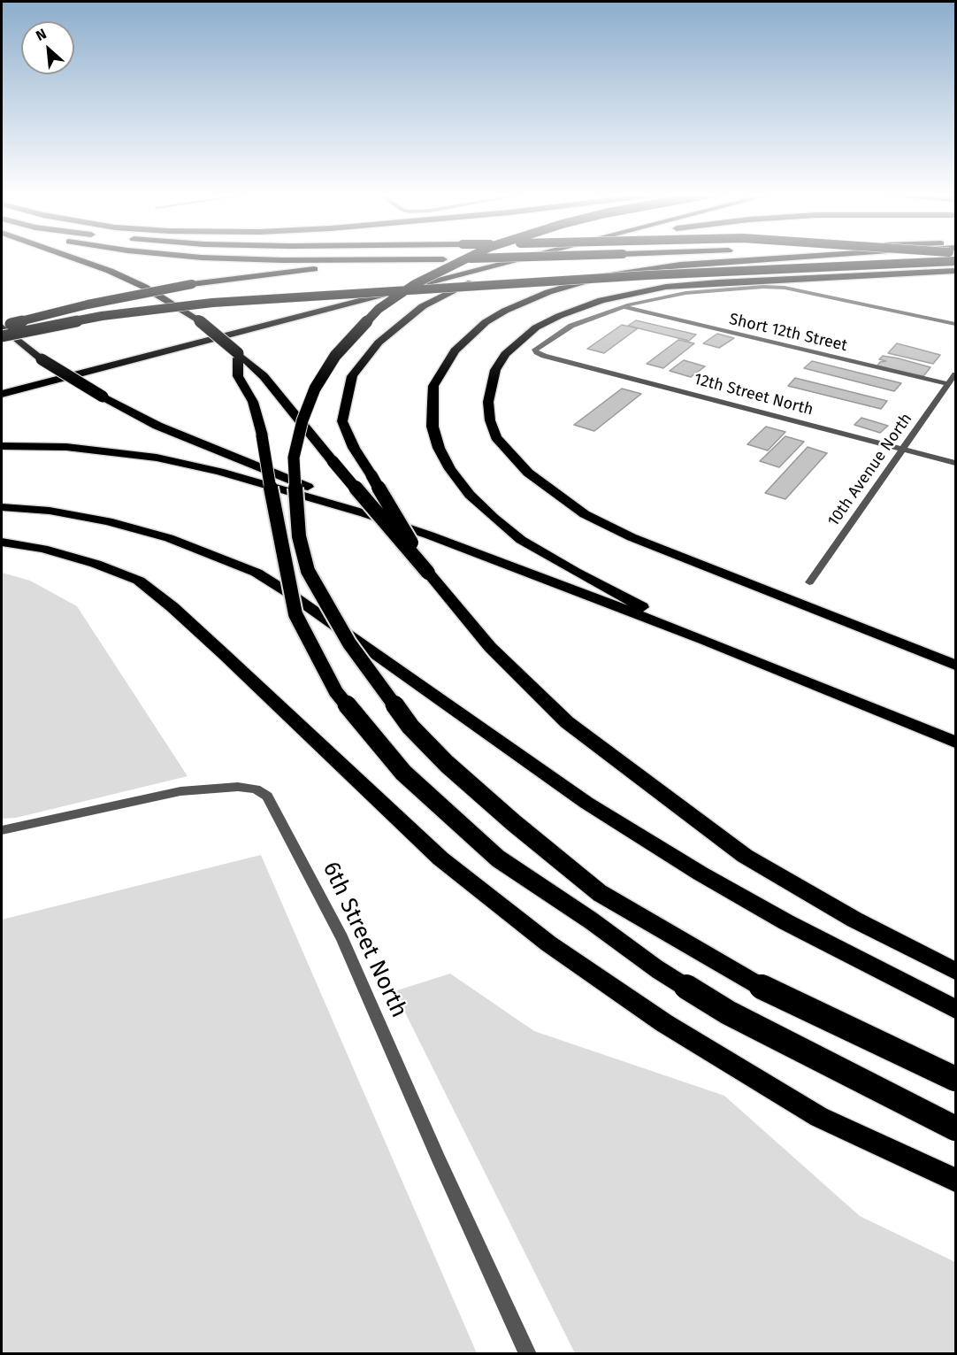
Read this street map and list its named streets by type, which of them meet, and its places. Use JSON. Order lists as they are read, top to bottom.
{
  "streets": {
    "street": [
      "Short 12th Street",
      "12th Street North",
      "10th Avenue North",
      "6th Street North"
    ]
  },
  "crossings": [
    ["Short 12th Street", "12th Street North"],
    ["Short 12th Street", "10th Avenue North"],
    ["12th Street North", "10th Avenue North"]
  ],
  "north": "top left"
}
